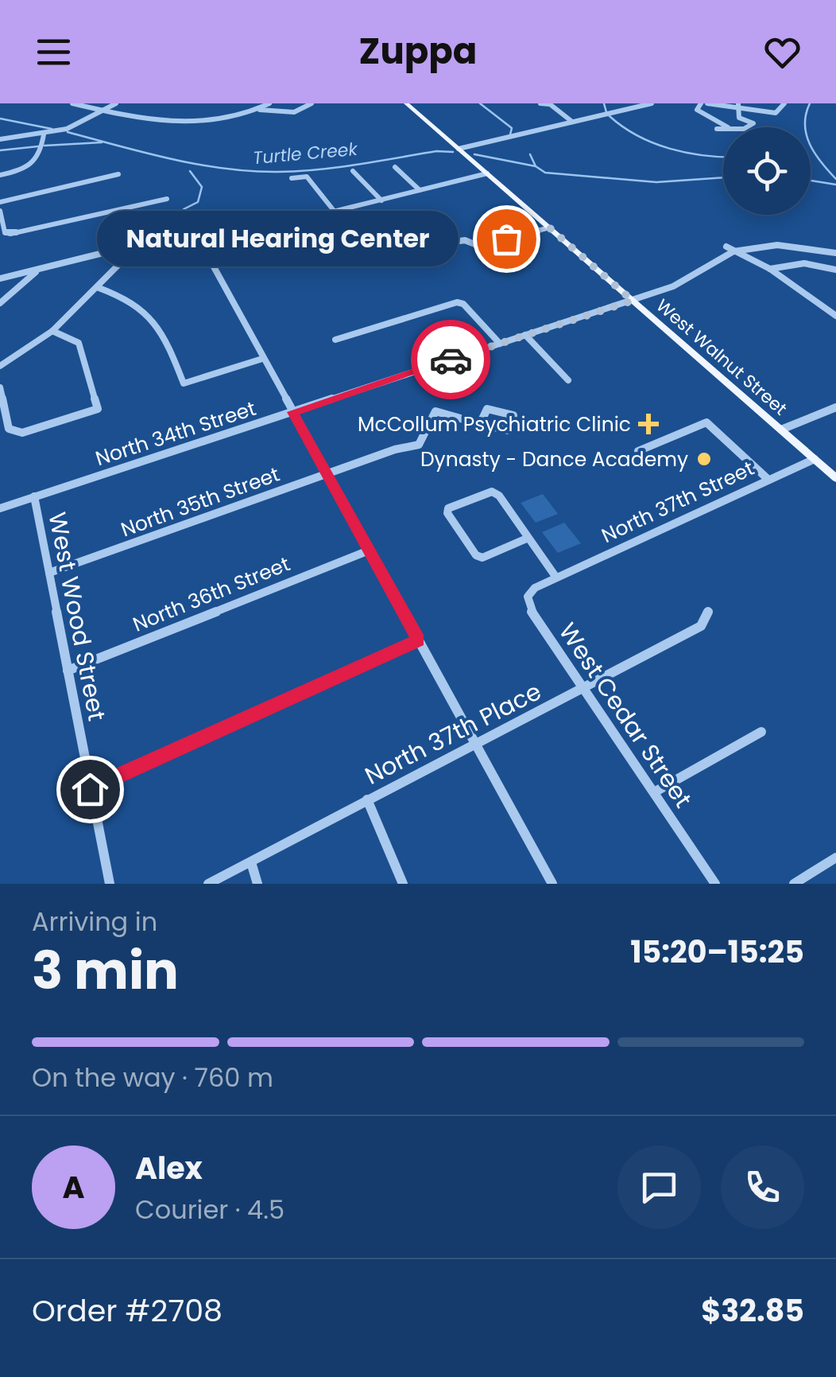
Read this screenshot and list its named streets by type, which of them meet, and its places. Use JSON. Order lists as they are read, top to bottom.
{
  "streets": {
    "main road": ["West Walnut Street"],
    "street": [
      "North 34th Street",
      "North 35th Street",
      "North 37th Street",
      "North 36th Street",
      "West Wood Street",
      "West Cedar Street",
      "North 37th Place"
    ]
  },
  "crossings": [
    ["West Walnut Street", "North 34th Street"],
    ["West Walnut Street", "North 37th Street"],
    ["North 34th Street", "West Wood Street"],
    ["North 35th Street", "West Wood Street"],
    ["North 37th Street", "West Cedar Street"],
    ["North 36th Street", "West Wood Street"],
    ["West Cedar Street", "North 37th Place"]
  ],
  "water": ["Turtle Creek"],
  "places": {
    "other": ["Natural Hearing Center", "Dynasty - Dance Academy"],
    "health": ["McCollum Psychiatric Clinic"]
  },
  "page": {
    "header": "Zuppa",
    "bubble": "Natural Hearing Center",
    "heading": ["3 min", "Arriving in", "15:20–15:25"],
    "panel": [
      "Alex",
      "Courier · 4.5",
      "Order #2708",
      "$32.85"
    ],
    "bar": "On the way · 760 m",
    "round": "A"
  }
}
